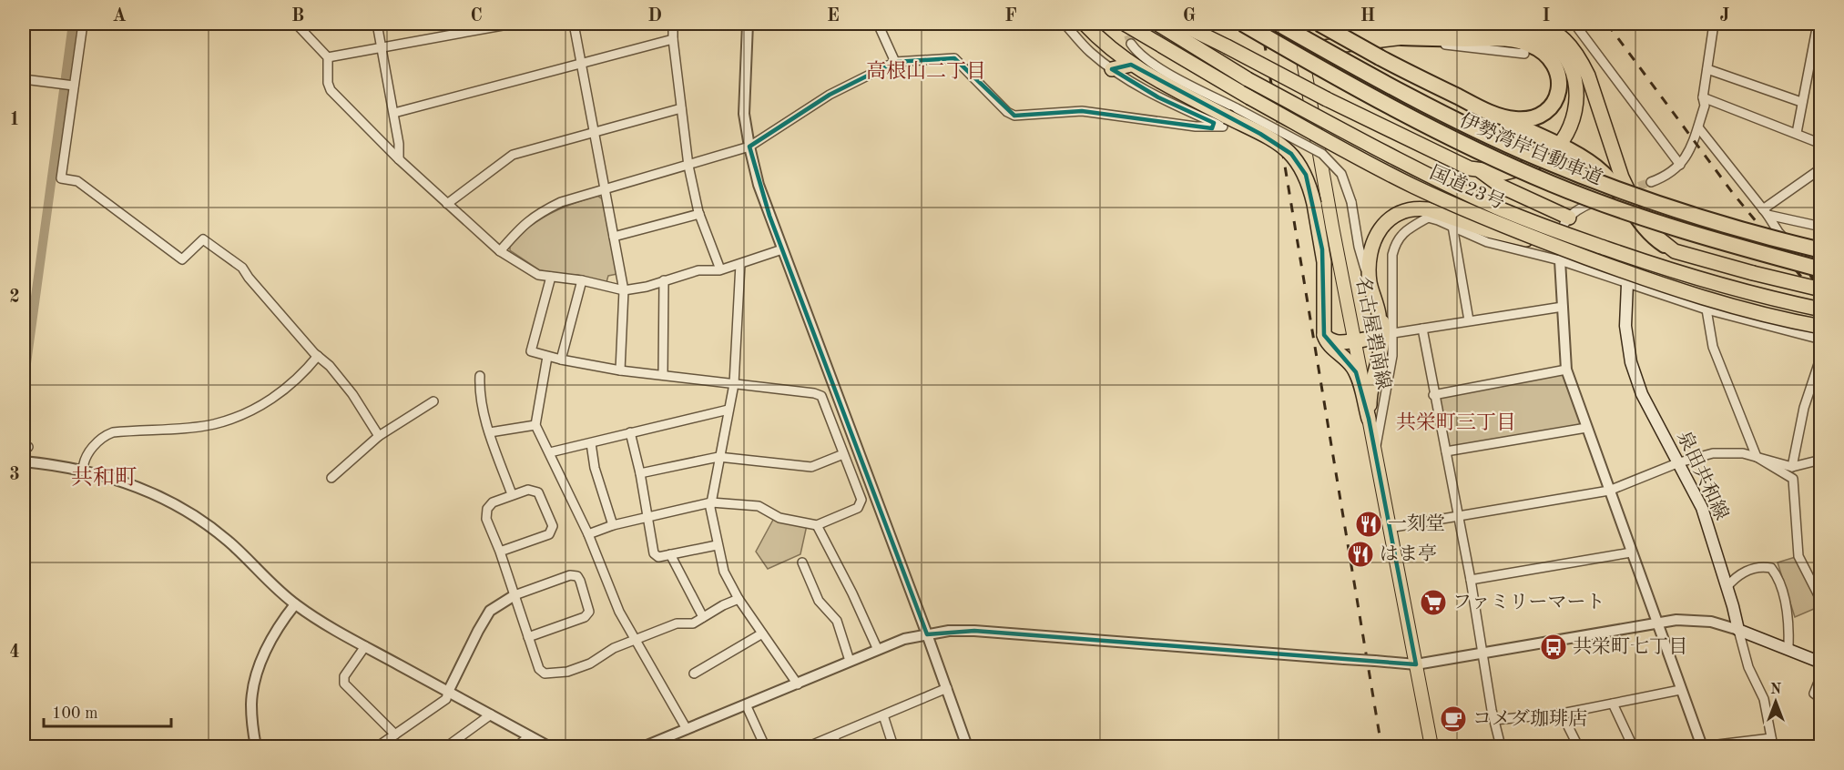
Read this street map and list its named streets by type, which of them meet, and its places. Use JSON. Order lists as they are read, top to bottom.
{
  "streets": {
    "highway": ["伊勢湾岸自動車道", "国道23号"],
    "main road": ["名古屋碧南線", "泉田共和線"]
  },
  "districts": ["高根山二丁目", "共栄町三丁目", "共和町"],
  "places": {
    "restaurant": ["一刻堂", "はま亭"],
    "supermarket": ["ファミリーマート"],
    "bus stop": ["共栄町七丁目"],
    "cafe": ["コメダ珈琲店"]
  },
  "scale_bar": "100 m",
  "north": "top",
  "grid": {
    "columns": [
      "A",
      "B",
      "C",
      "D",
      "E",
      "F",
      "G",
      "H",
      "I",
      "J"
    ],
    "rows": [
      "1",
      "2",
      "3",
      "4"
    ]
  }
}
